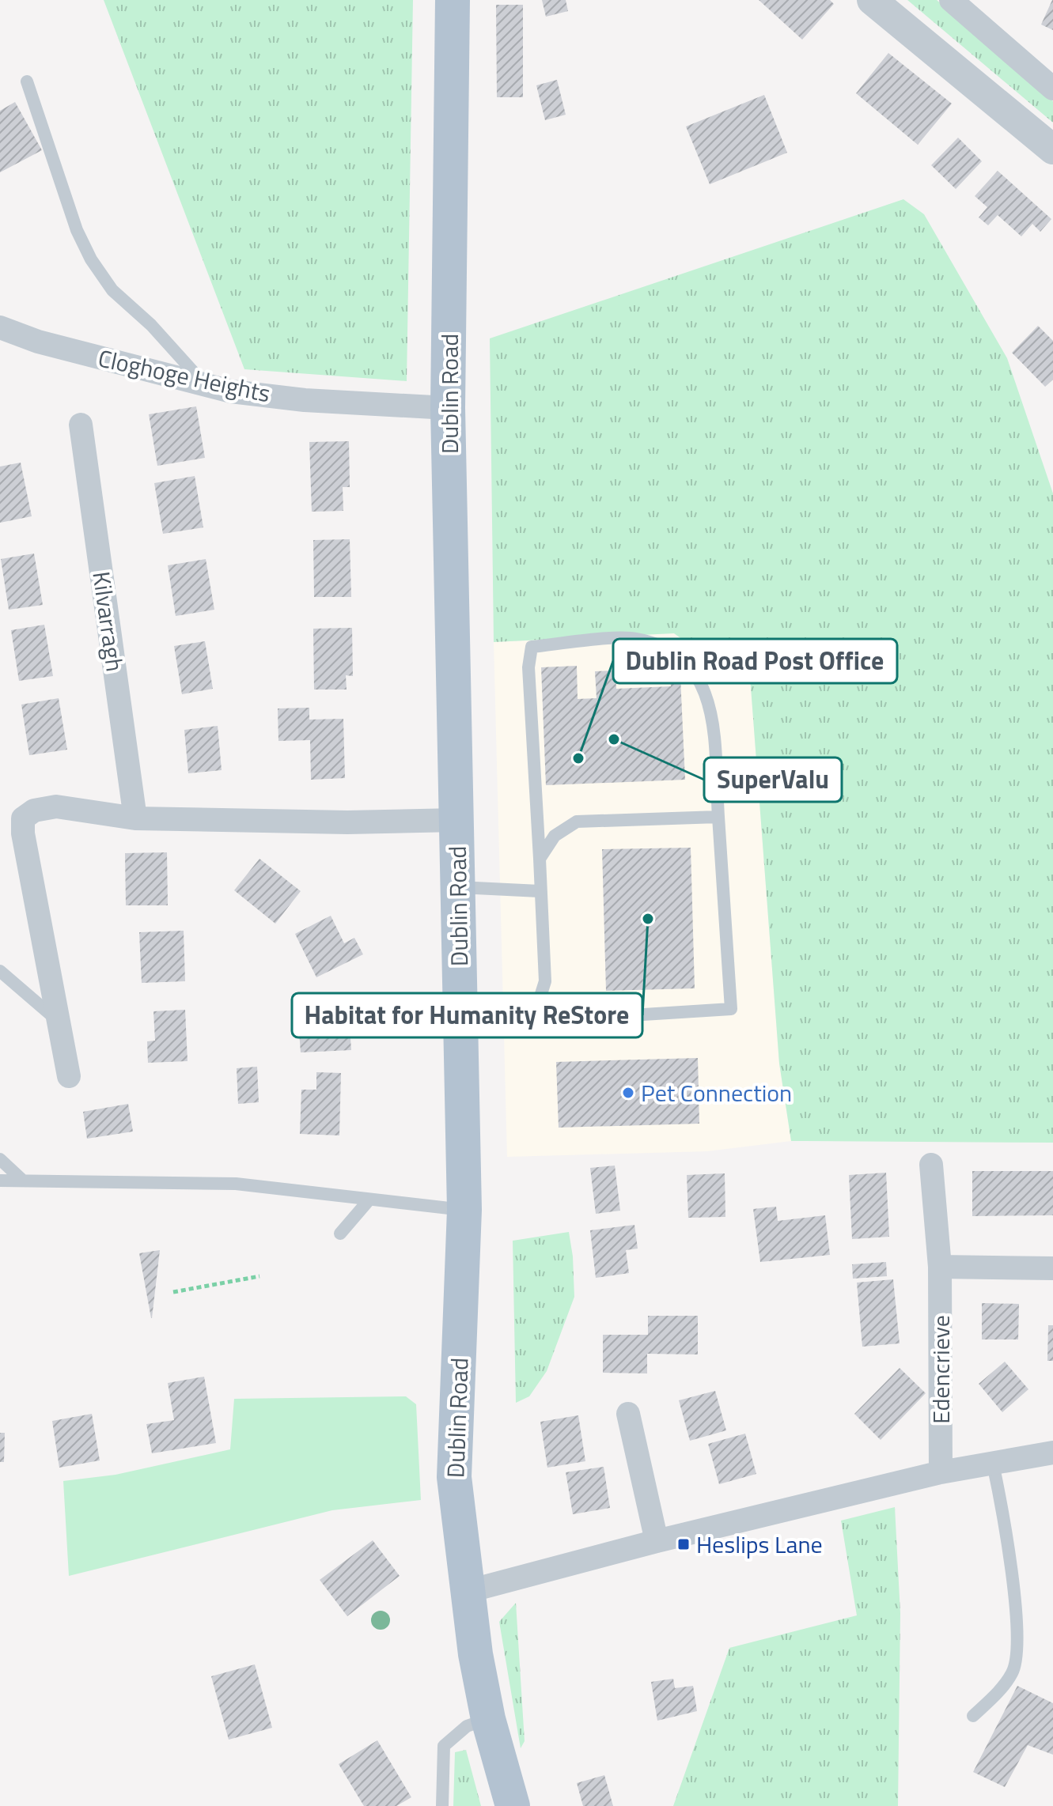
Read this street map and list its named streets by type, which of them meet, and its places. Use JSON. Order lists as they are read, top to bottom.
{
  "streets": {
    "main road": ["Dublin Road"],
    "street": ["Cloghoge Heights", "Kilvarragh", "Edencrieve"]
  },
  "crossings": [
    ["Cloghoge Heights", "Dublin Road"]
  ],
  "places": {
    "other": [
      "SuperValu",
      "Dublin Road Post Office",
      "Habitat for Humanity ReStore",
      "Pet Connection"
    ],
    "transit": ["Heslips Lane"]
  }
}
